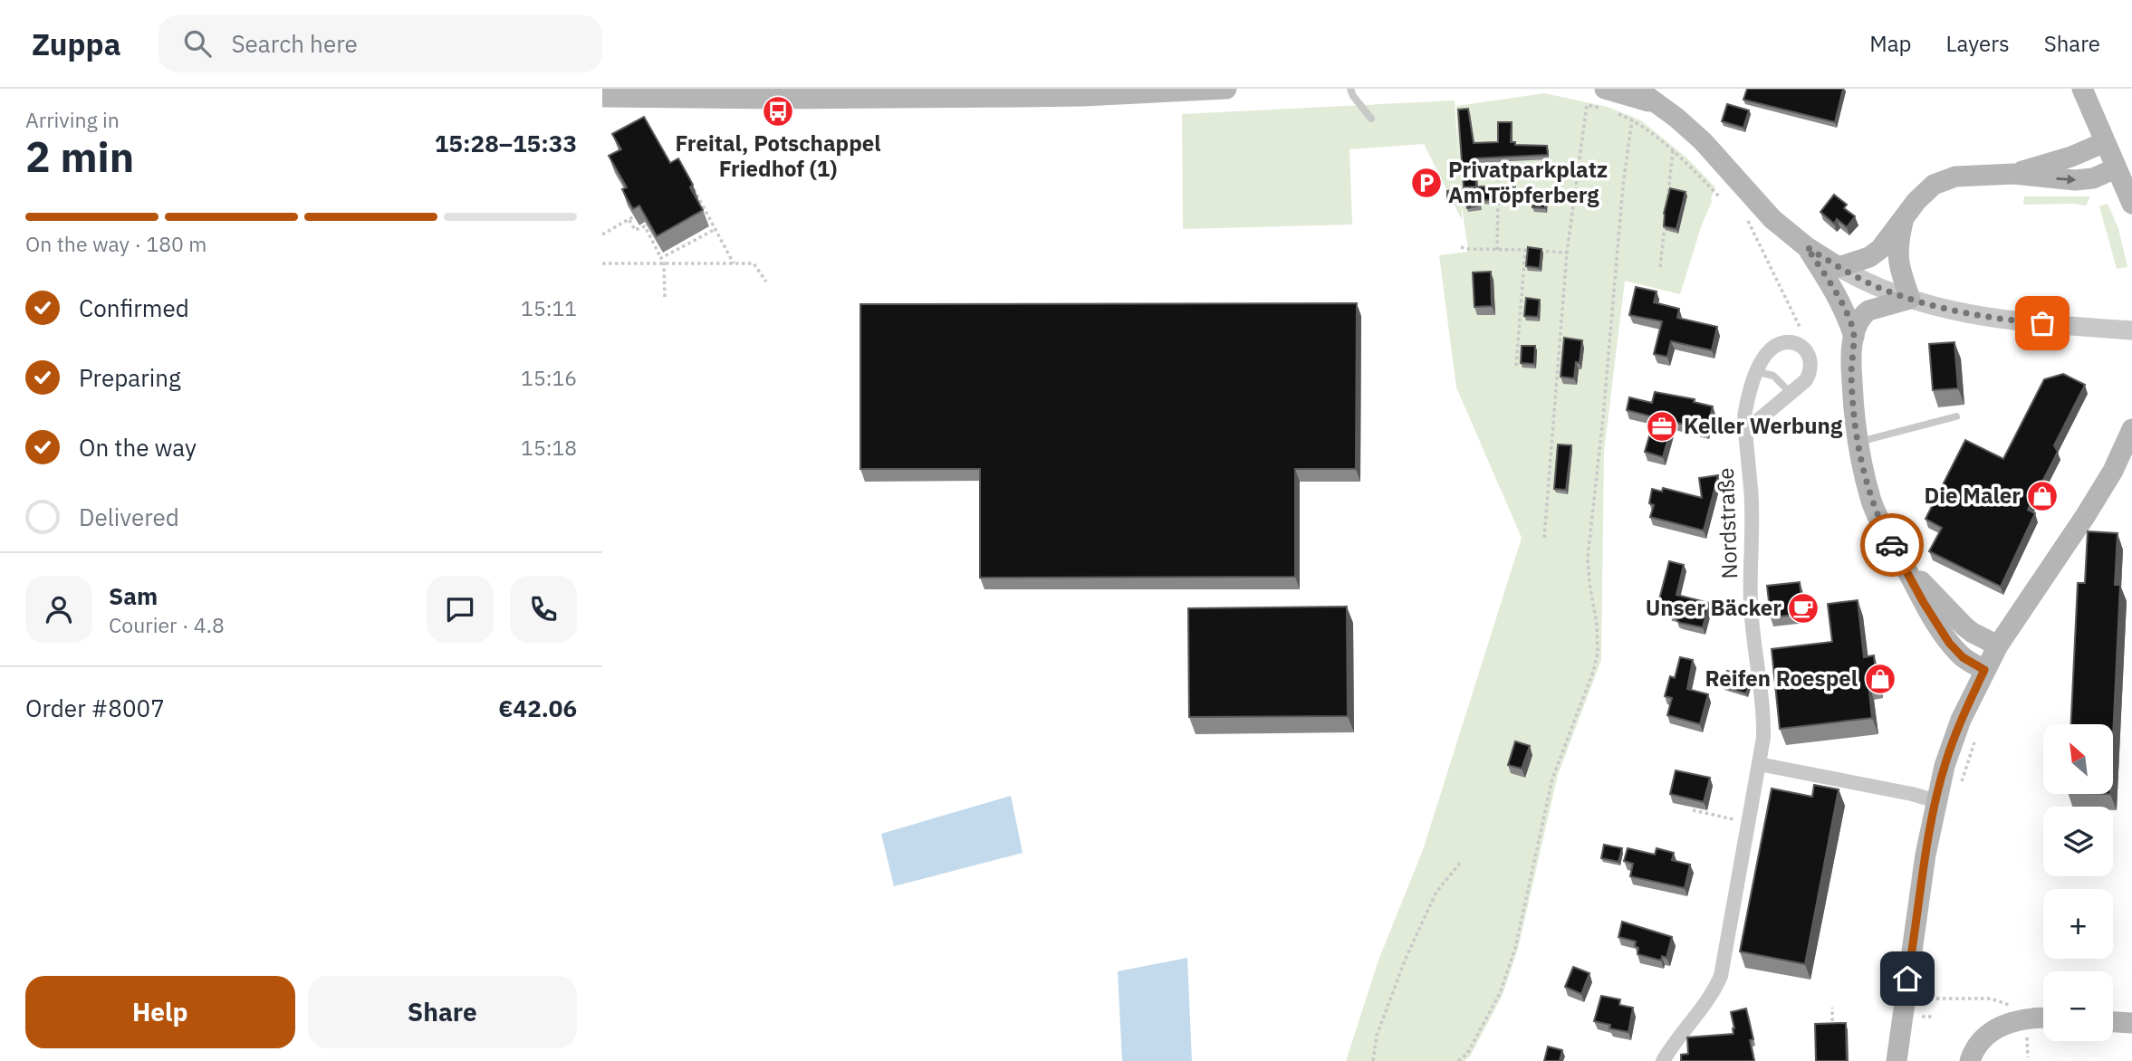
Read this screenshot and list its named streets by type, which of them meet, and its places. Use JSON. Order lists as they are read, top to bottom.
{
  "streets": {
    "street": ["Nordstraße"]
  },
  "places": {
    "bus stop": ["Freital, Potschappel Friedhof (1)"],
    "parking": ["Privatparkplatz Am Töpferberg"],
    "office": ["Keller Werbung"],
    "shop": ["Die Maler", "Reifen Roespel"],
    "cafe": ["Unser Bäcker"]
  },
  "north": "top left",
  "page": {
    "header": "Zuppa",
    "search": "Search here",
    "nav": ["Map", "Layers", "Share"],
    "heading": ["2 min", "Arriving in", "15:28–15:33"],
    "panel": [
      "Sam",
      "Courier · 4.8",
      "Order #8007",
      "€42.06"
    ],
    "bar": "On the way · 180 m",
    "list": [
      ["Confirmed", "15:11"],
      ["Preparing", "15:16"],
      ["On the way", "15:18"],
      "Delivered"
    ],
    "map_buttons": ["+", "−"],
    "buttons": ["Help", "Share"]
  }
}
